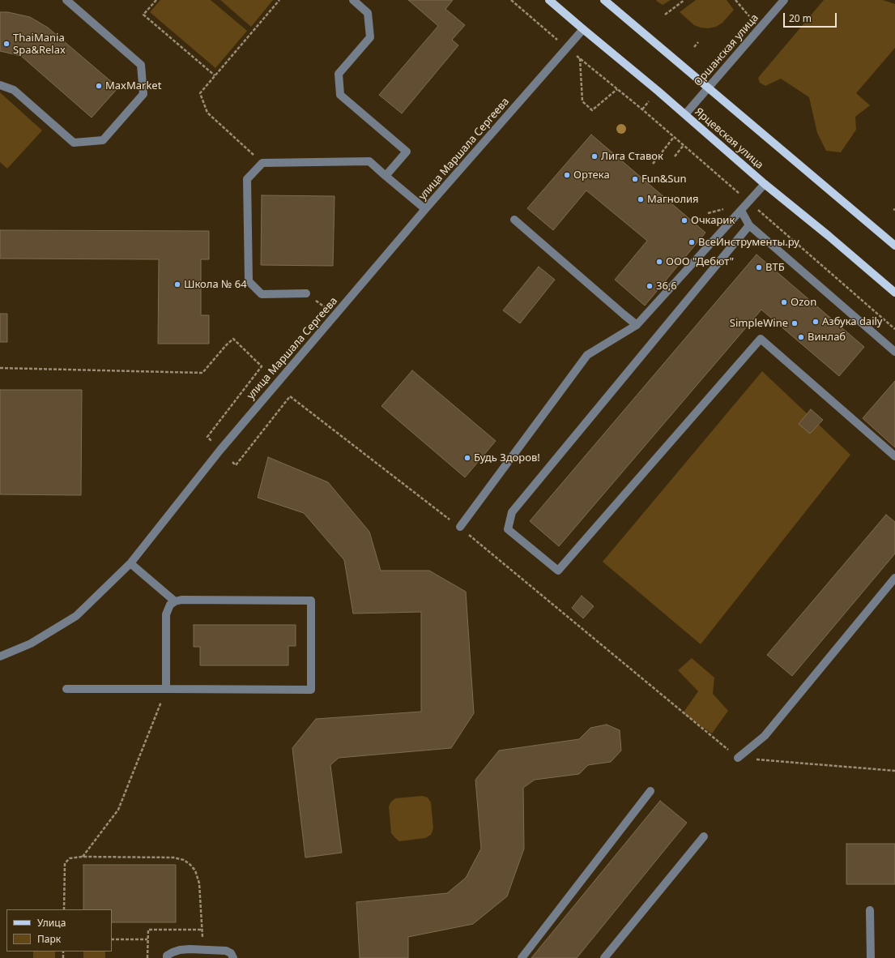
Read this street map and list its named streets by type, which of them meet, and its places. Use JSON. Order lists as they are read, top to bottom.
{
  "streets": {
    "main road": ["Ярцевская улица"],
    "street": ["Оршанская улица", "улица Маршала Сергеева"]
  },
  "crossings": [
    ["Оршанская улица", "Ярцевская улица"],
    ["Ярцевская улица", "улица Маршала Сергеева"]
  ],
  "places": [
    "ThaiMania Spa&Relax",
    "MaxMarket",
    "Лига Ставок",
    "Ортека",
    "Fun&Sun",
    "Магнолия",
    "Очкарик",
    "ВсеИнструменты.ру",
    "ООО \"Дебют\"",
    "ВТБ",
    "Школа № 64",
    "36,6",
    "Ozon",
    "Азбука daily",
    "SimpleWine",
    "Винлаб",
    "Будь Здоров!"
  ],
  "legend": ["Улица", "Парк"],
  "scale_bar": "20 m"
}
